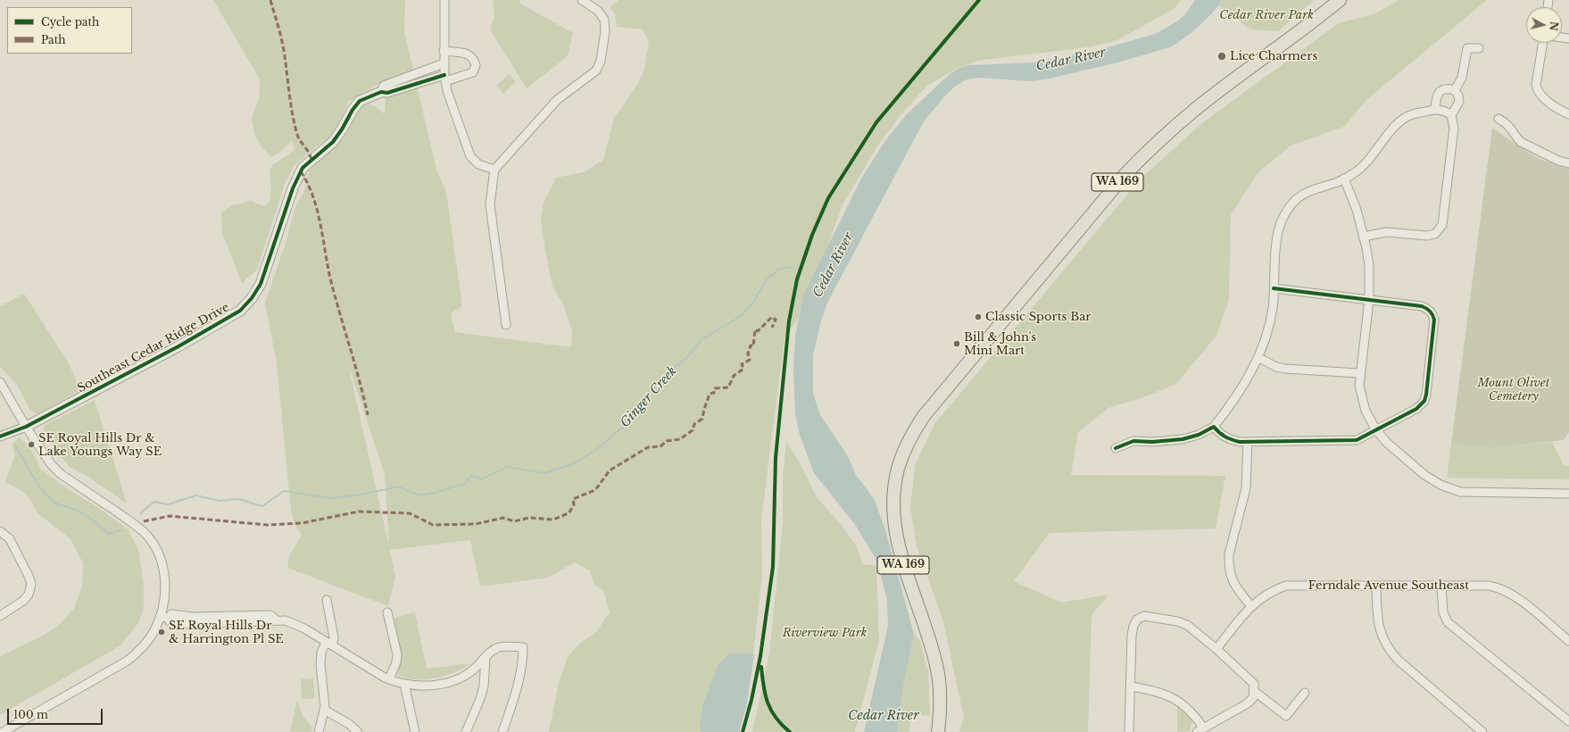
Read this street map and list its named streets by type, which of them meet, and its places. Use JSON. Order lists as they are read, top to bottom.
{
  "streets": {
    "main road": ["WA 169"],
    "street": ["Southeast Cedar Ridge Drive", "Ferndale Avenue Southeast"]
  },
  "water": ["Cedar River", "Ginger Creek"],
  "parks": ["Cedar River Park", "Mount Olivet Cemetery", "Riverview Park"],
  "places": [
    "Lice Charmers",
    "Classic Sports Bar",
    "Bill & John's Mini Mart",
    "SE Royal Hills Dr & Lake Youngs Way SE",
    "SE Royal Hills Dr & Harrington Pl SE"
  ],
  "legend": ["Cycle path", "Path"],
  "scale_bar": "100 m",
  "north": "right"
}
